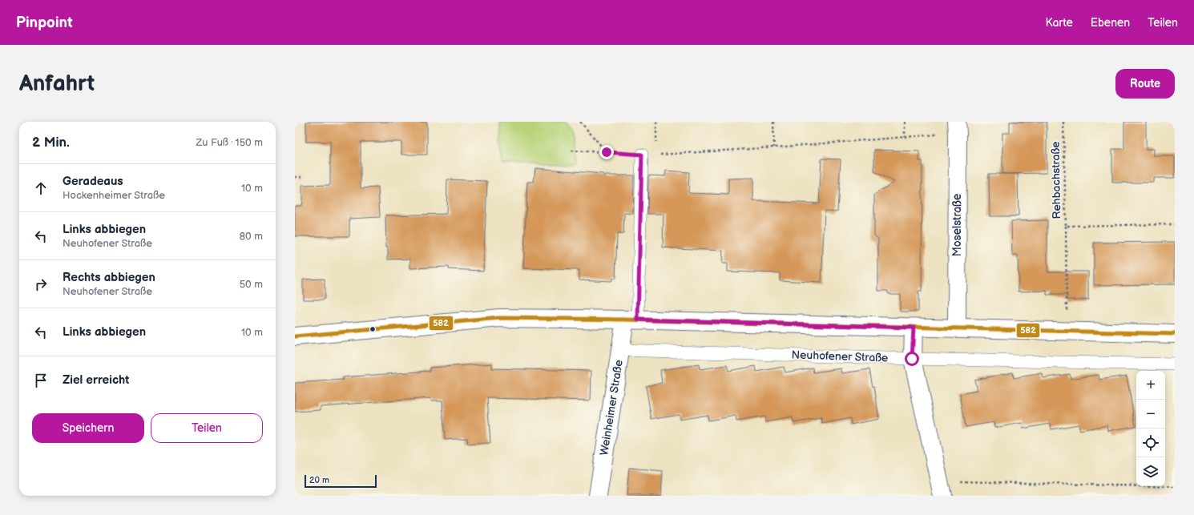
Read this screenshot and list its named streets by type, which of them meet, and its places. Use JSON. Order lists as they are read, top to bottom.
{
  "streets": {
    "street": ["Moselstraße", "Weinheimer Straße"],
    "lane": ["Neuhofener Straße"],
    "path": ["Rehbachstraße"]
  },
  "crossings": [
    ["Neuhofener Straße", "Weinheimer Straße"]
  ],
  "lines": ["transit line 582"],
  "scale_bar": "20 m",
  "page": {
    "header": "Pinpoint",
    "nav": ["Karte", "Ebenen", "Teilen"],
    "buttons": [
      "Route",
      ["Speichern", "Teilen"]
    ],
    "title": "Anfahrt",
    "heading": ["2 Min.", "Zu Fuß · 150 m"],
    "list": [
      ["Geradeaus", "Hockenheimer Straße", "10 m"],
      ["Links abbiegen", "Neuhofener Straße", "80 m"],
      ["Rechts abbiegen", "Neuhofener Straße", "50 m"],
      ["Links abbiegen", "10 m"],
      "Ziel erreicht"
    ],
    "map_buttons": ["+", "−"],
    "scale": "20 m"
  }
}
